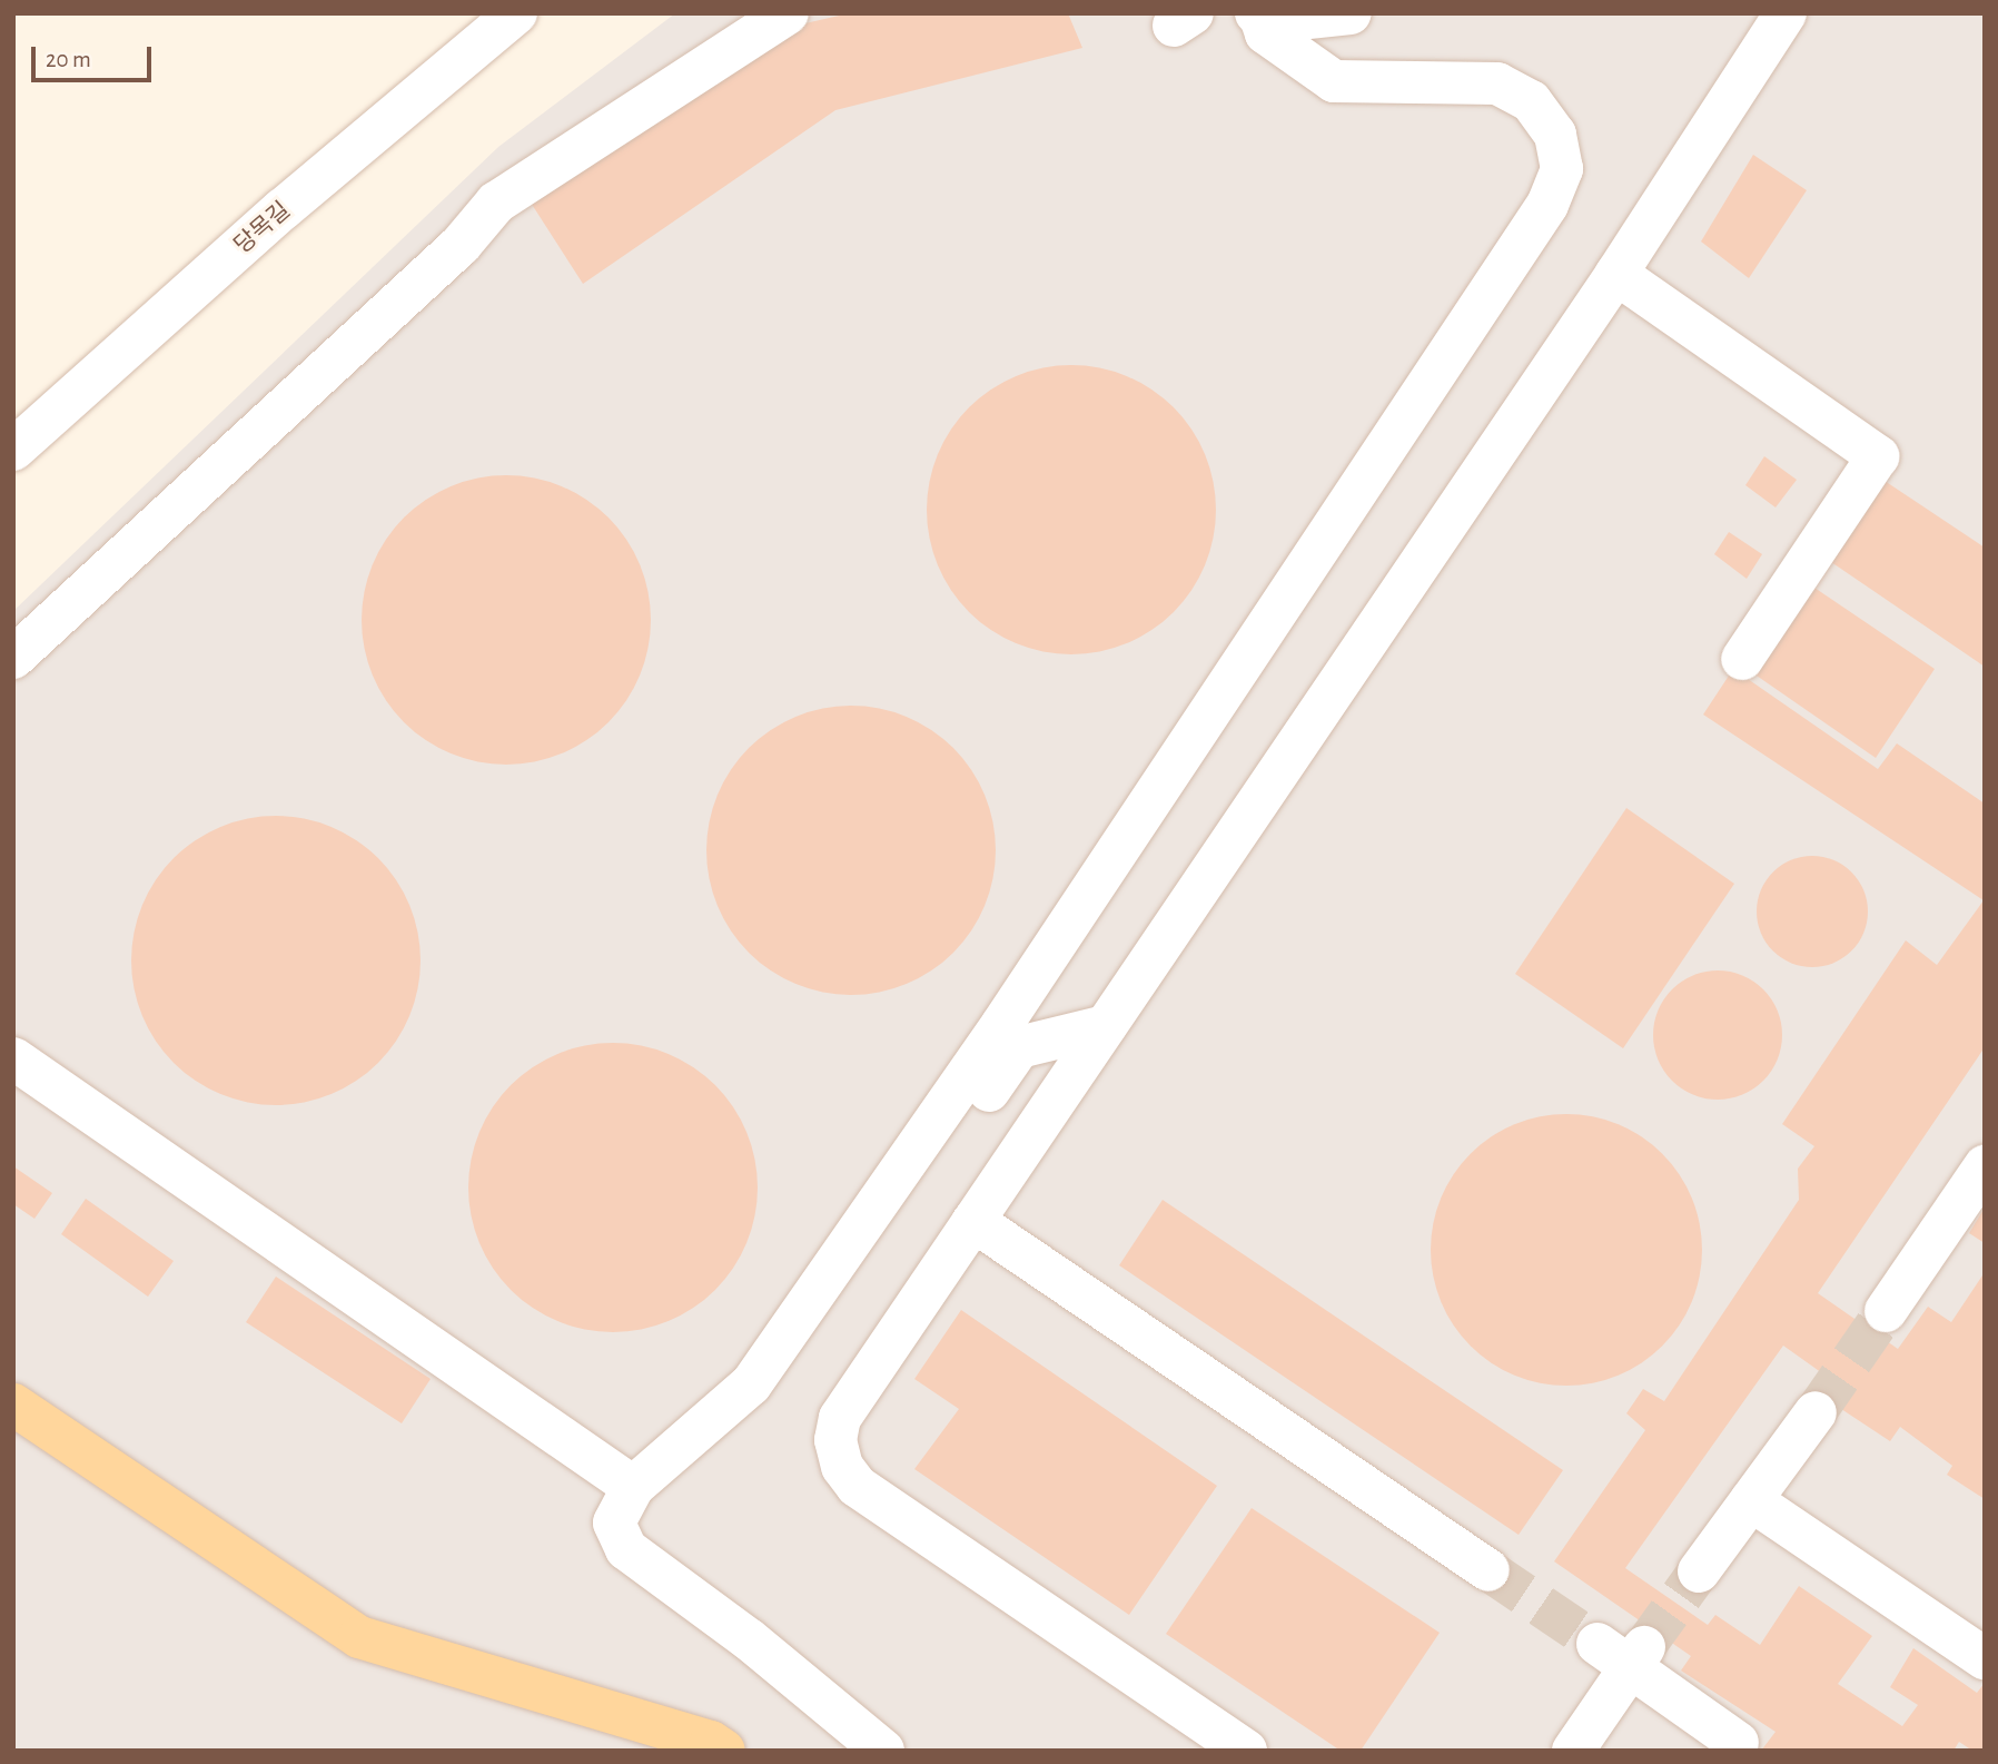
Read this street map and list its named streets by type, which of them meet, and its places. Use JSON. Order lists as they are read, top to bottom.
{
  "streets": {
    "street": ["당목길"]
  },
  "scale_bar": "20 m"
}
